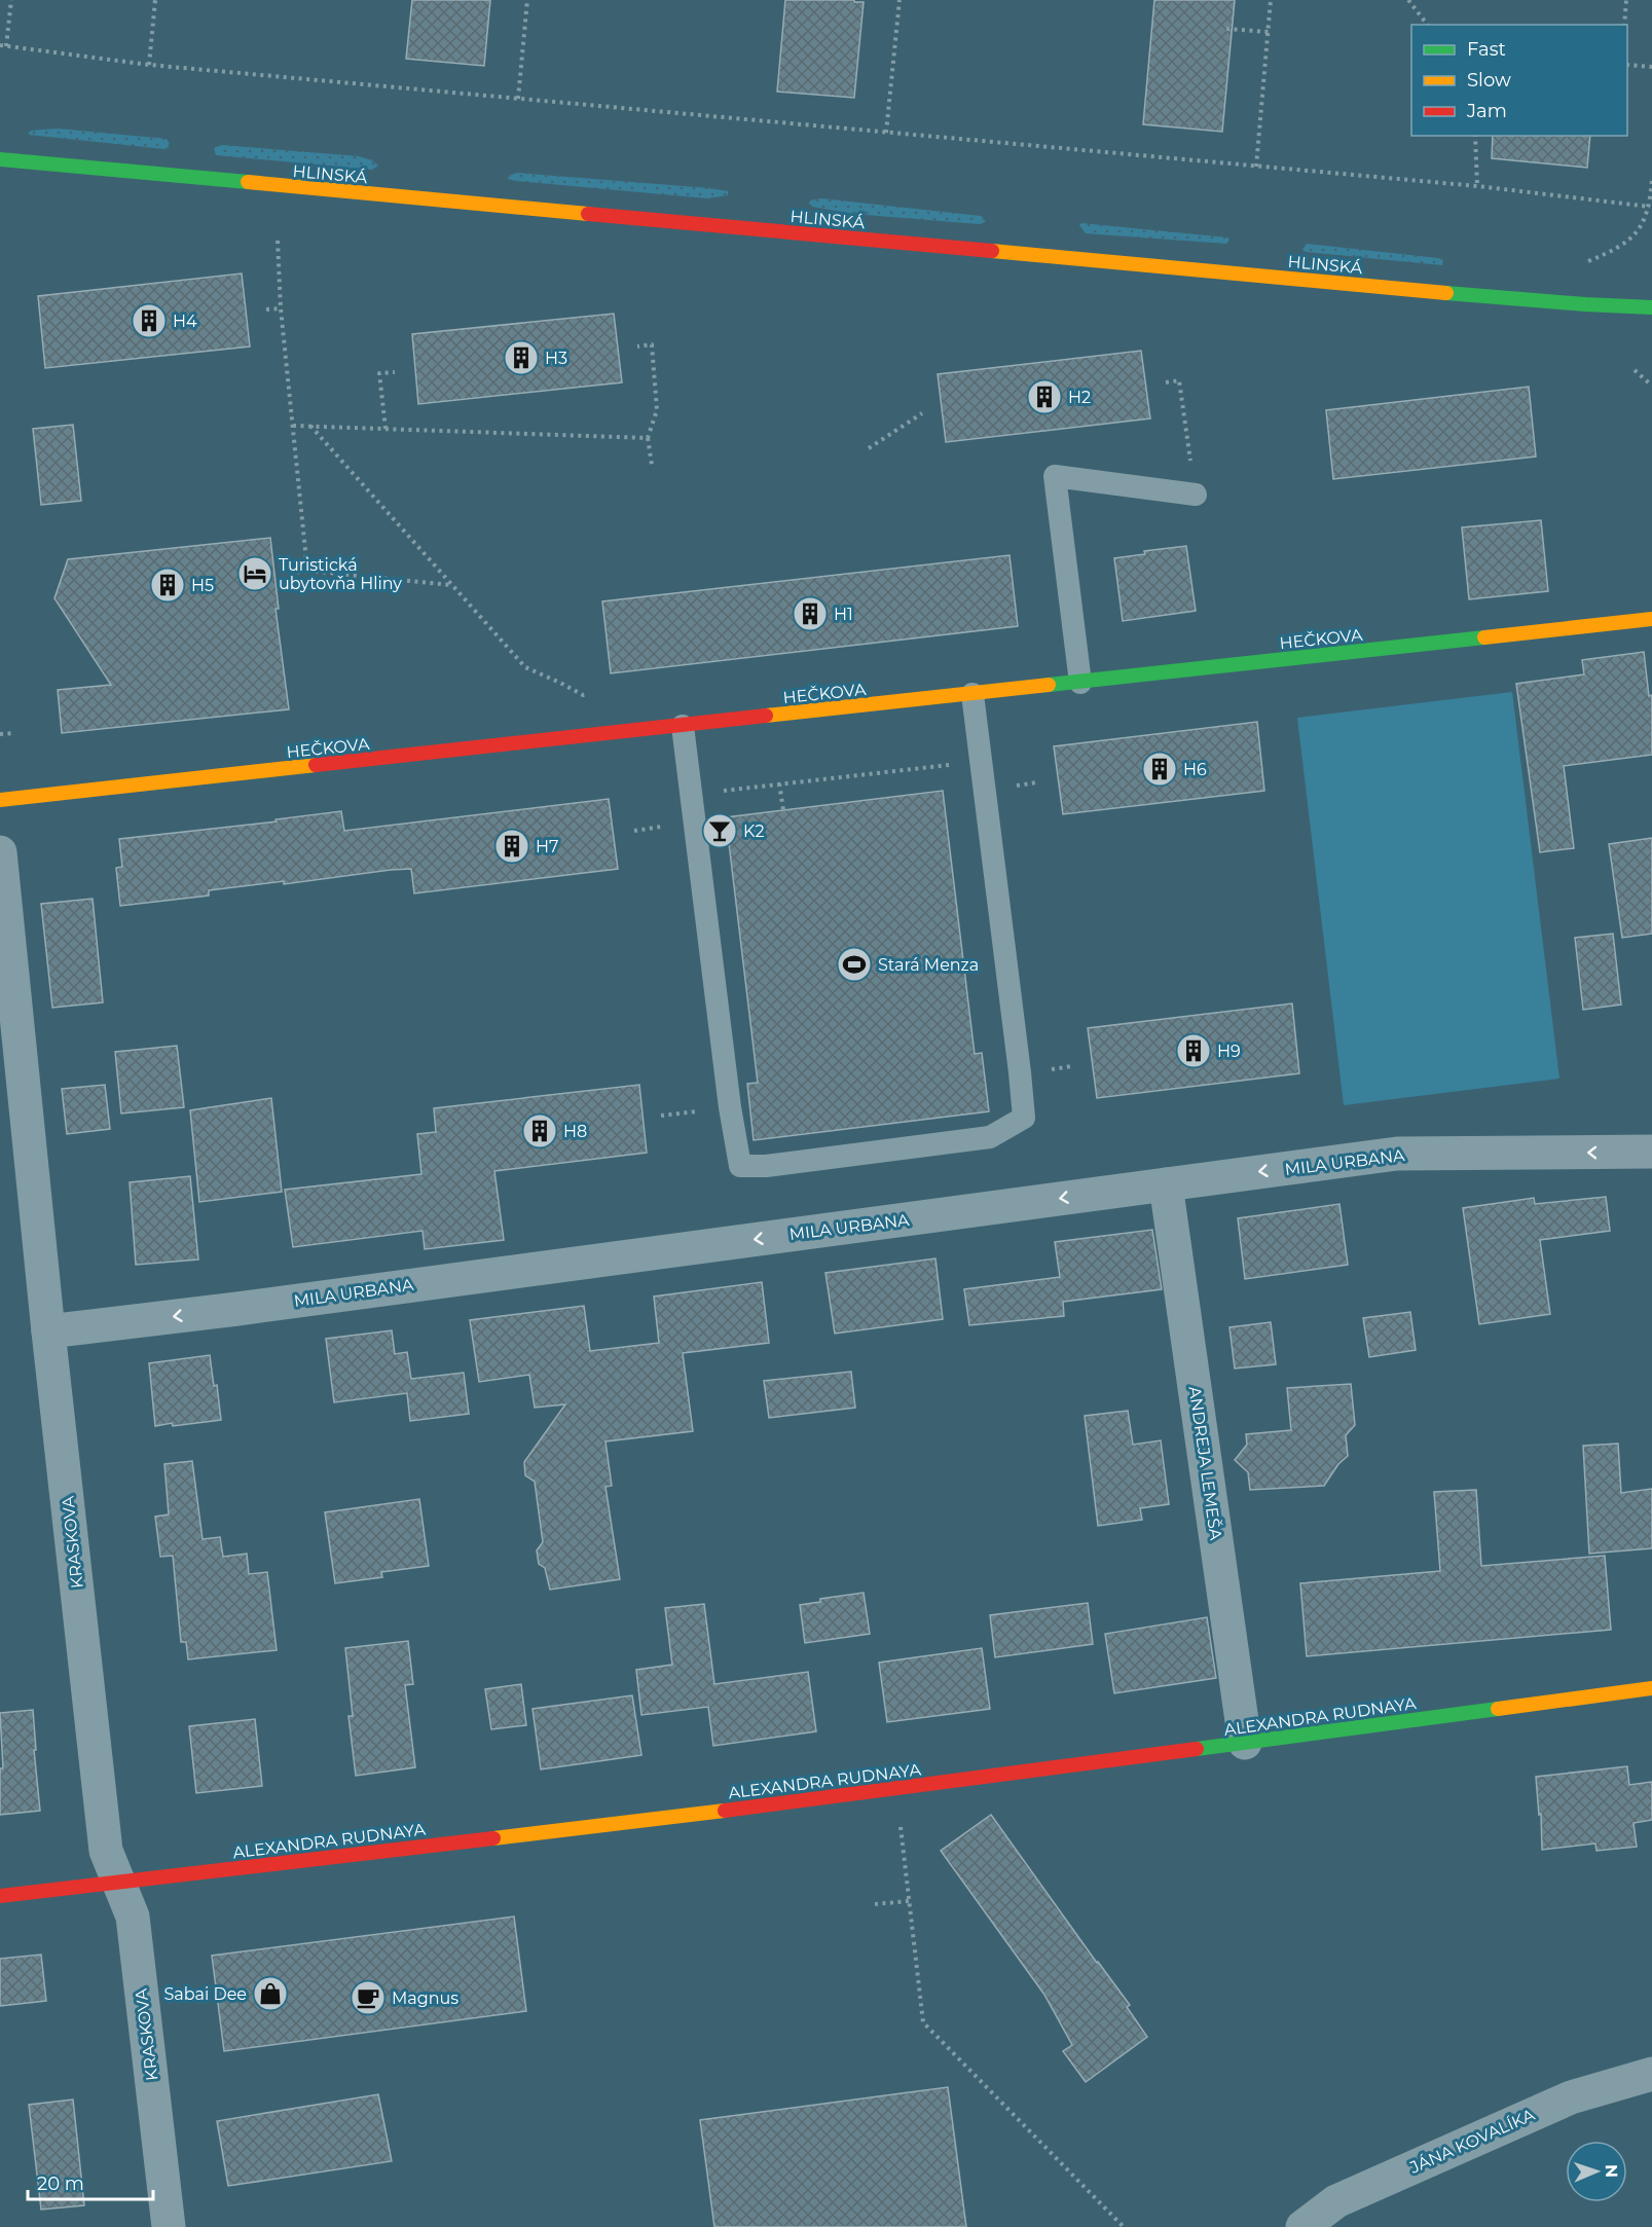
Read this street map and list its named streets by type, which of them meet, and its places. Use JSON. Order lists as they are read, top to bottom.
{
  "streets": {
    "street": [
      "HLINSKÁ",
      "HEČKOVA",
      "MILA URBANA",
      "ANDREJA LEMEŠA",
      "KRASKOVA",
      "ALEXANDRA RUDNAYA",
      "JÁNA KOVALÍKA"
    ]
  },
  "crossings": [
    ["MILA URBANA", "ANDREJA LEMEŠA"],
    ["MILA URBANA", "KRASKOVA"],
    ["ANDREJA LEMEŠA", "ALEXANDRA RUDNAYA"],
    ["KRASKOVA", "ALEXANDRA RUDNAYA"]
  ],
  "one_way": ["MILA URBANA"],
  "places": {
    "building": [
      "H4",
      "H3",
      "H2",
      "H5",
      "H1",
      "H6",
      "H7",
      "H9",
      "H8"
    ],
    "hotel": ["Turistická ubytovňa Hliny"],
    "bar": ["K2"],
    "sports": ["Stará Menza"],
    "shop": ["Sabai Dee"],
    "cafe": ["Magnus"]
  },
  "legend": ["Fast", "Slow", "Jam"],
  "scale_bar": "20 m",
  "north": "right"
}
